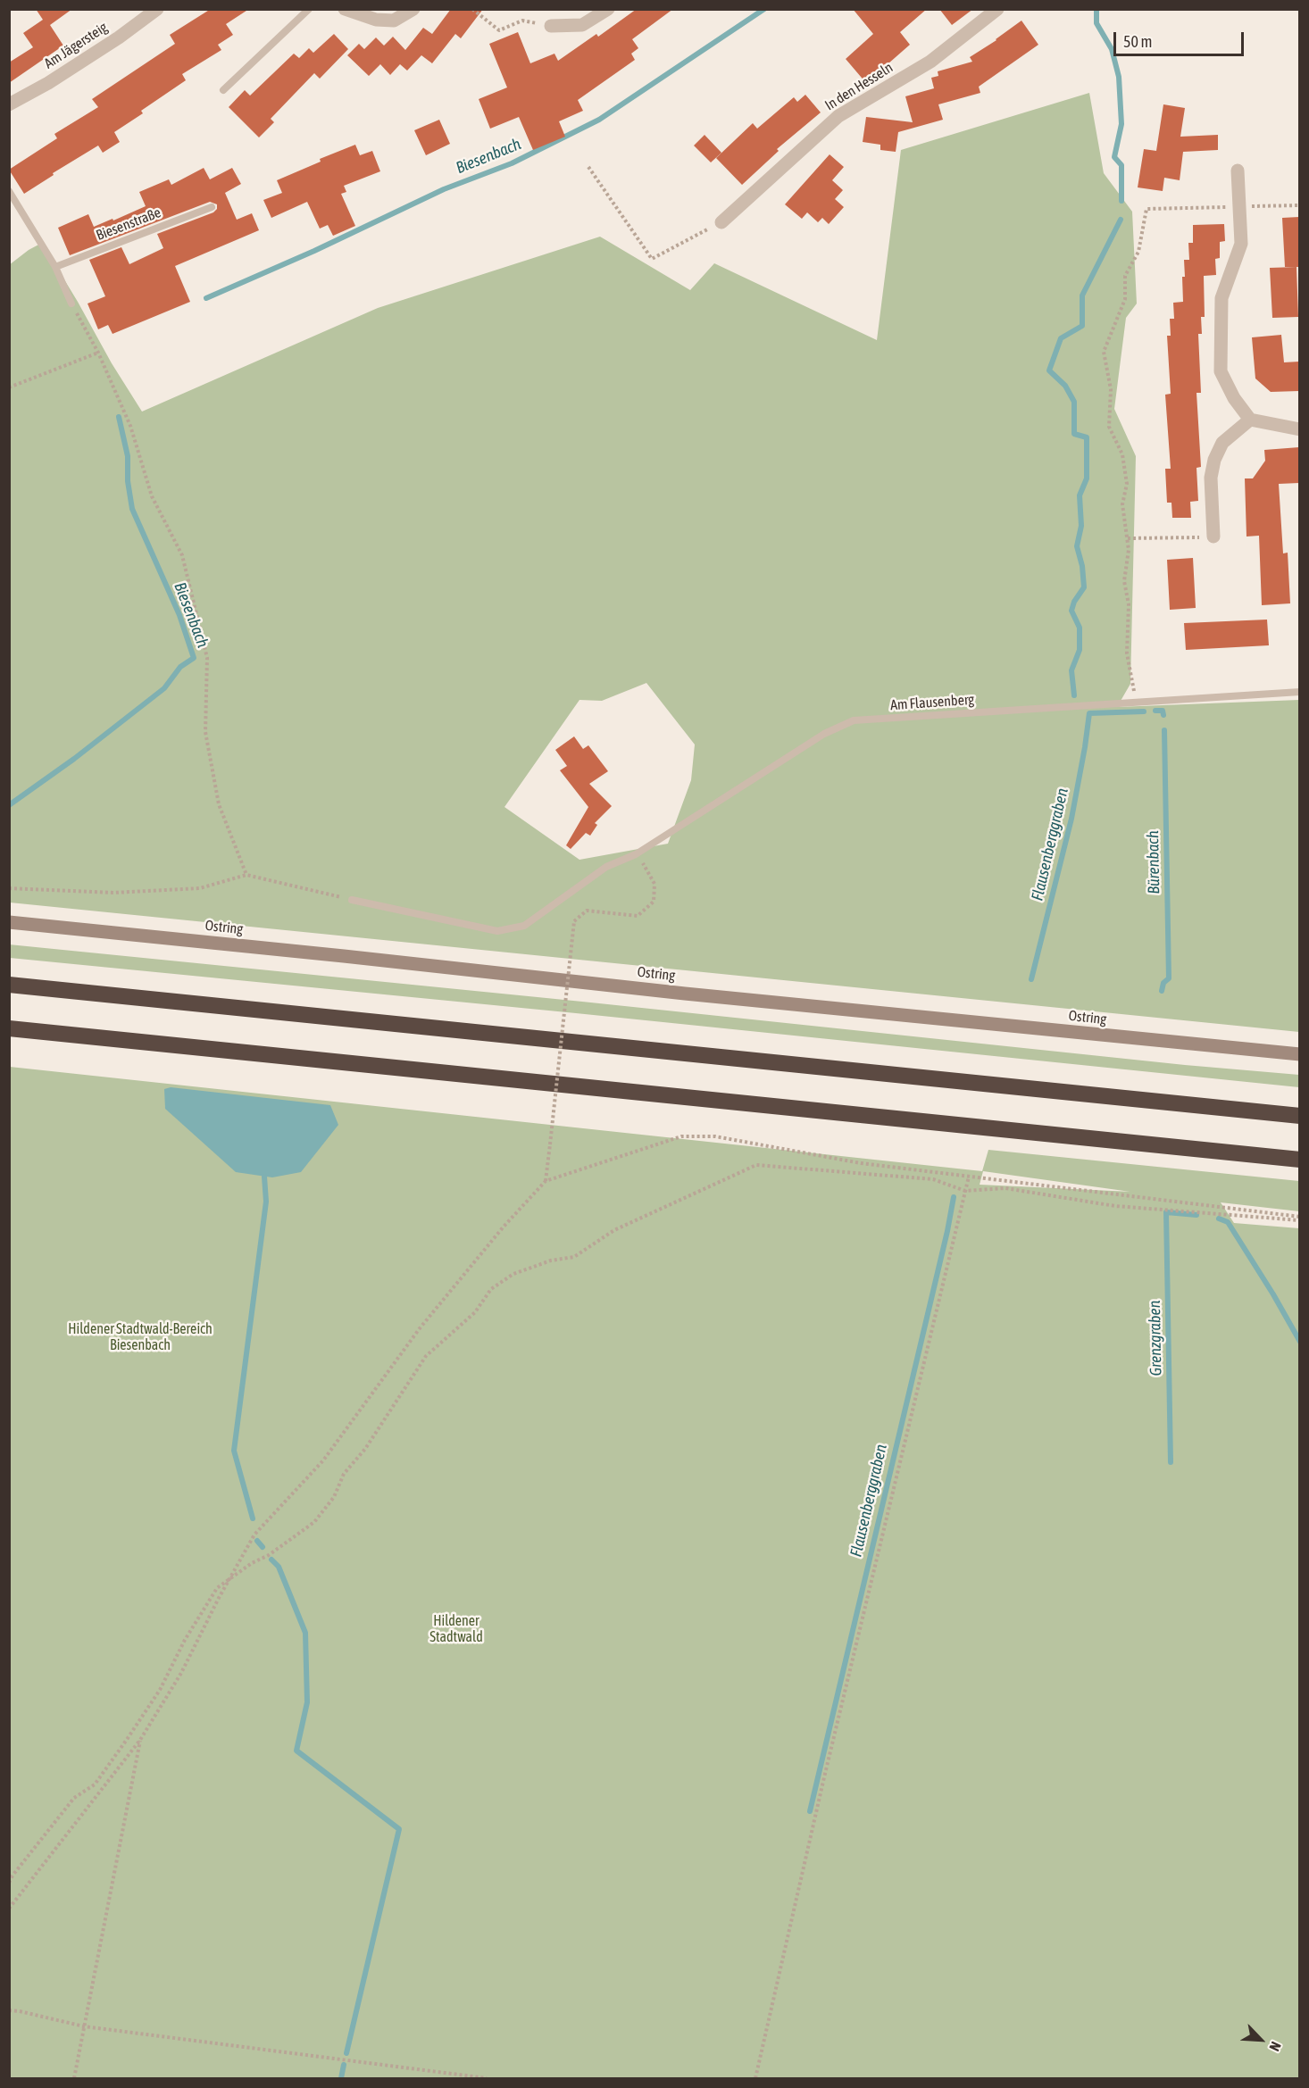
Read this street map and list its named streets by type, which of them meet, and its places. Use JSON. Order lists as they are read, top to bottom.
{
  "streets": {
    "main road": ["Ostring"],
    "street": ["Am Jägersteig", "In den Hesseln"],
    "lane": ["Biesenstraße", "Am Flausenberg"]
  },
  "water": [
    "Biesenbach",
    "Flausenberggraben",
    "Bürenbach",
    "Grenzgraben"
  ],
  "parks": ["Hildener Stadtwald-Bereich Biesenbach", "Hildener Stadtwald"],
  "scale_bar": "50 m",
  "north": "bottom right"
}
